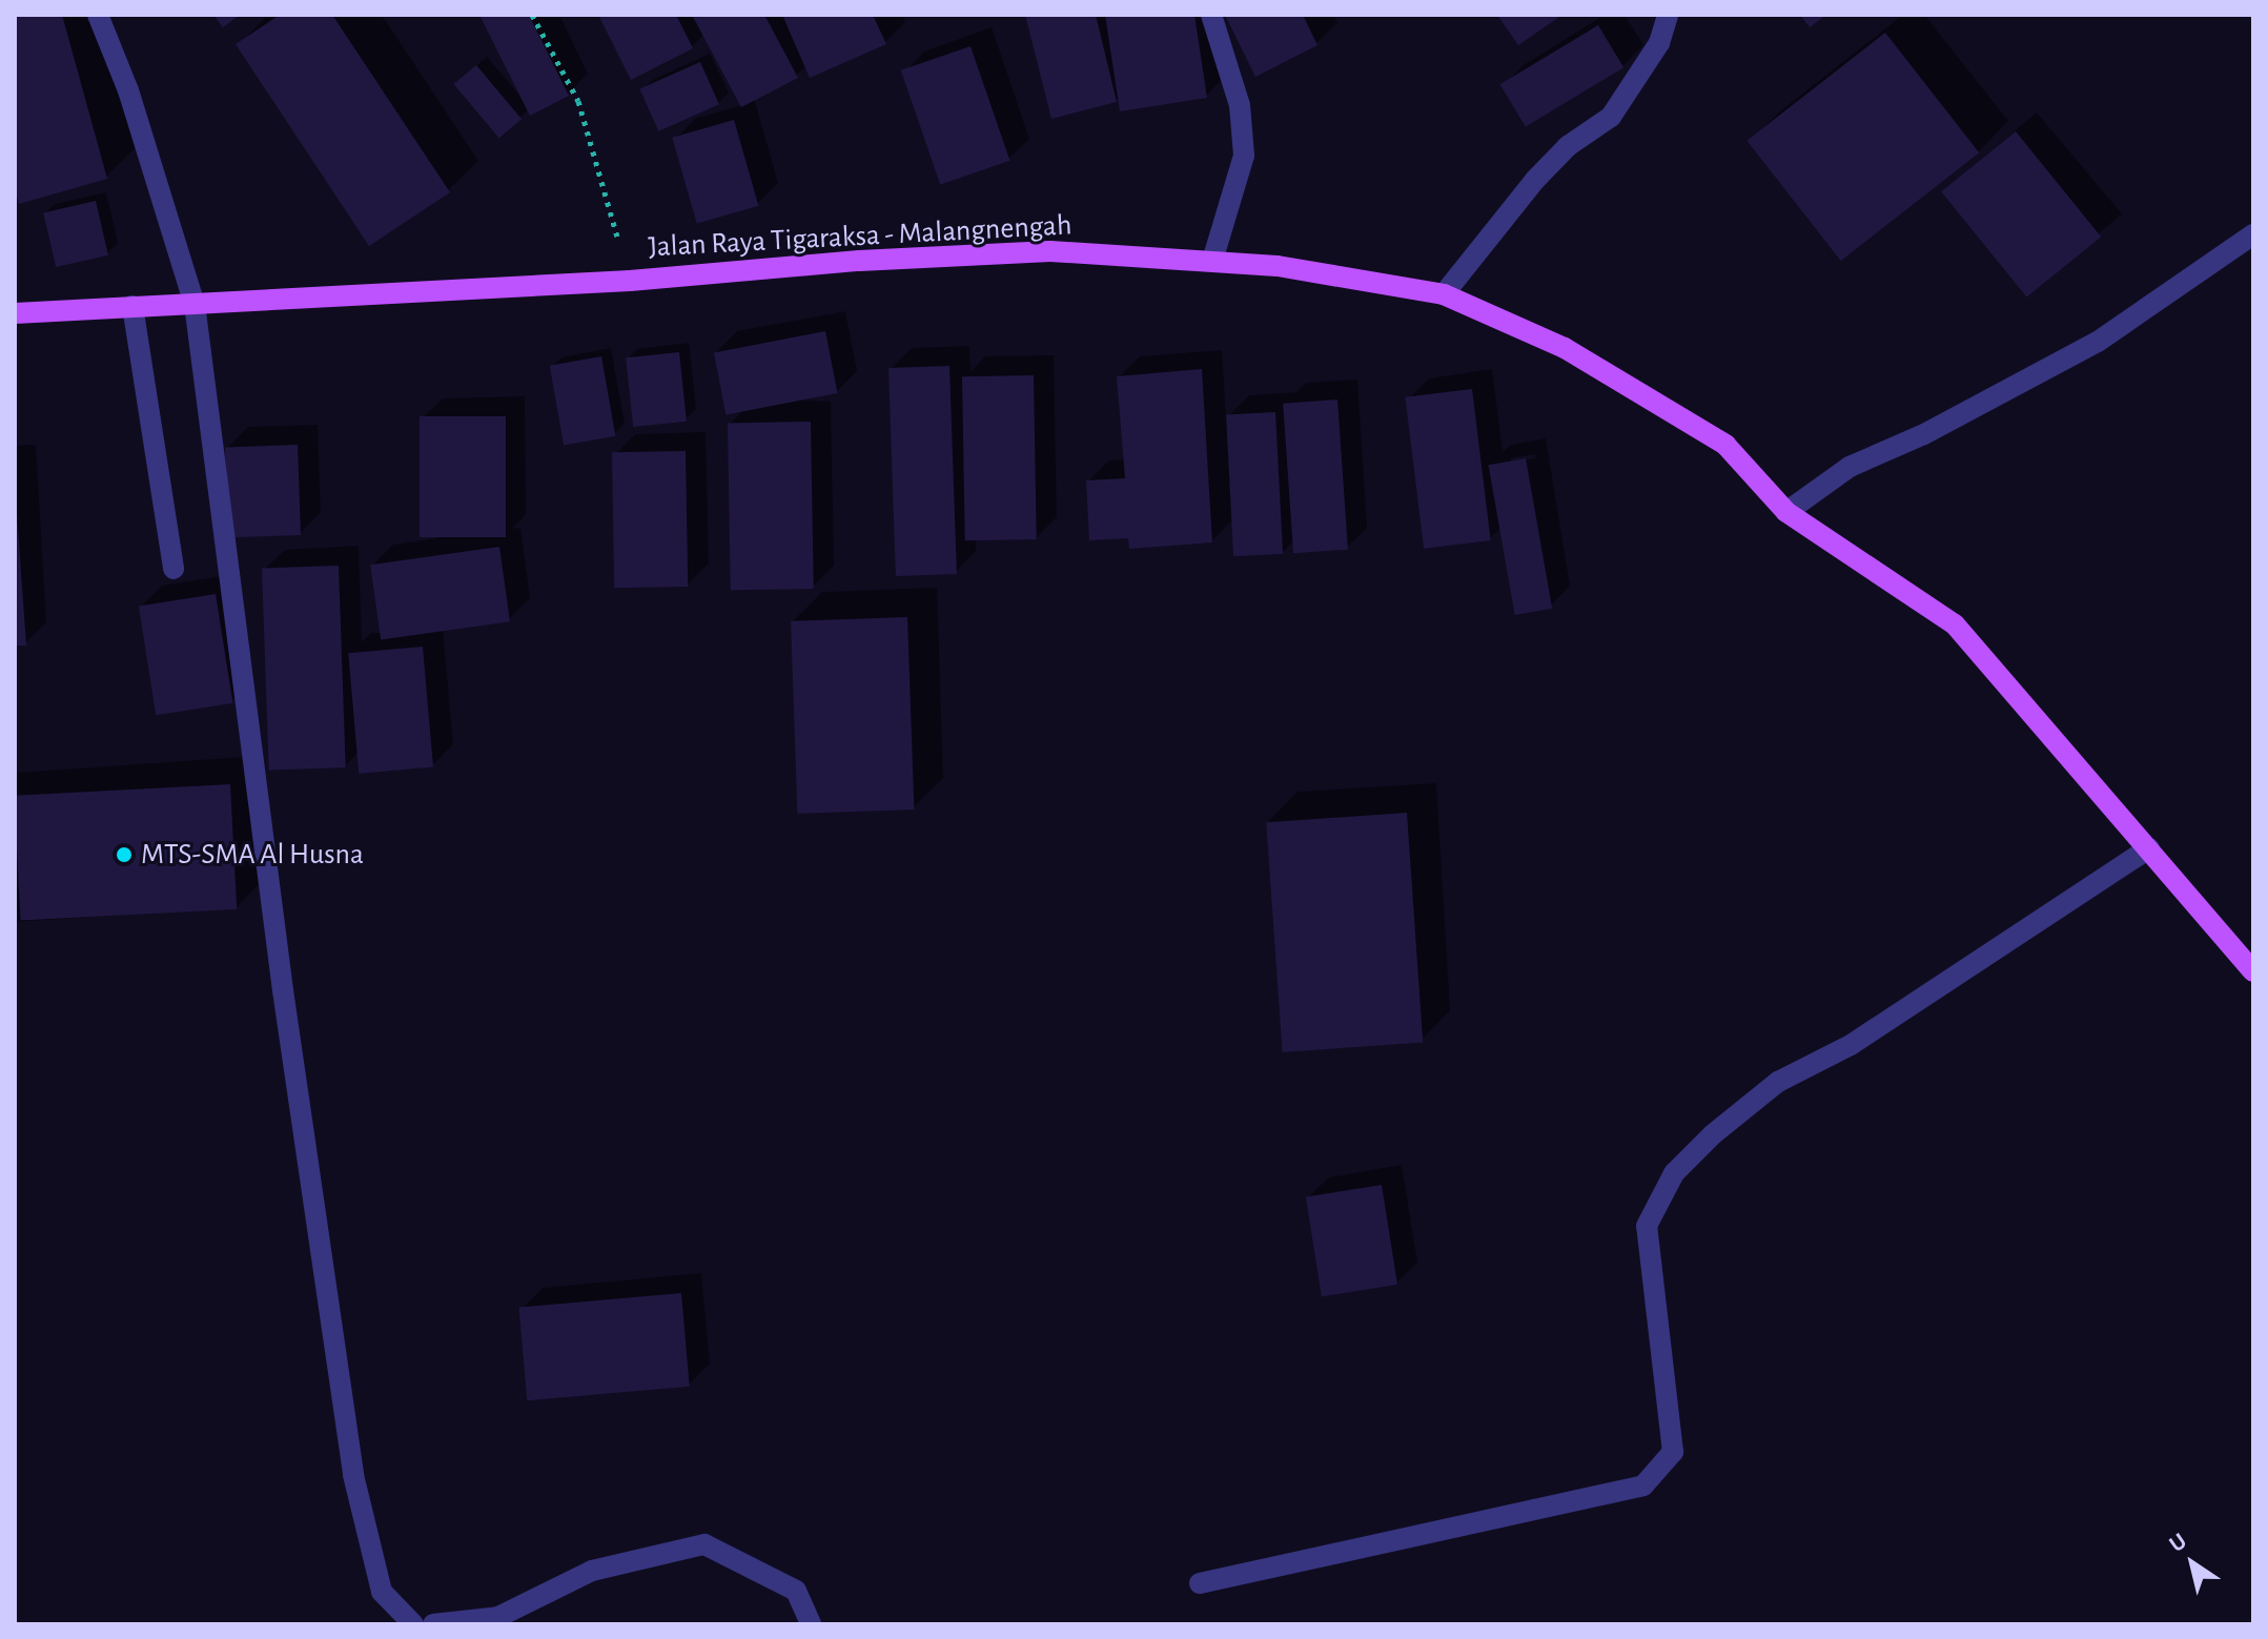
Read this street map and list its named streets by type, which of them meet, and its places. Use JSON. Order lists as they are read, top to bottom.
{
  "streets": {
    "main road": ["Jalan Raya Tigaraksa - Malangnengah"]
  },
  "places": ["MTS-SMA Al Husna"],
  "north": "top left"
}
